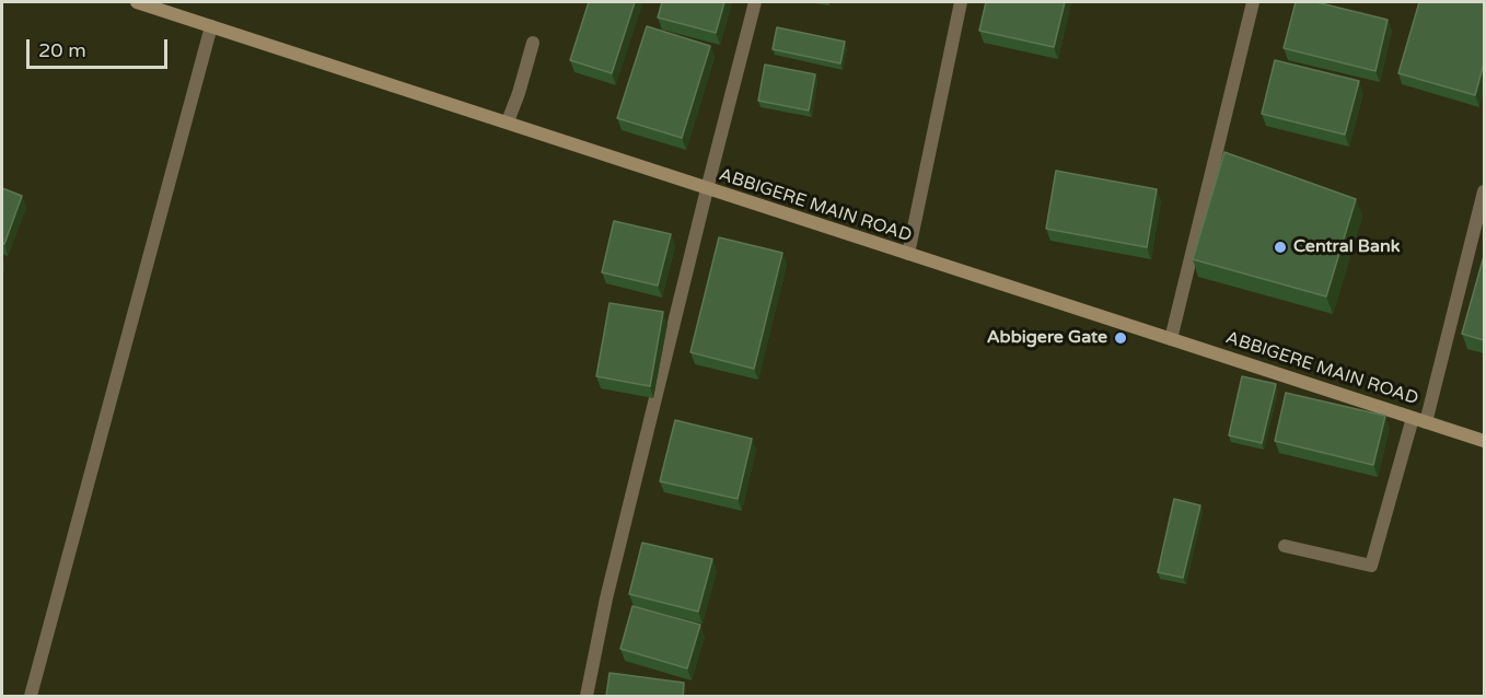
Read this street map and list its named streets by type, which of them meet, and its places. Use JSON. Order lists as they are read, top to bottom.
{
  "streets": {
    "main road": ["ABBIGERE MAIN ROAD"]
  },
  "places": ["Central Bank", "Abbigere Gate"],
  "scale_bar": "20 m"
}
